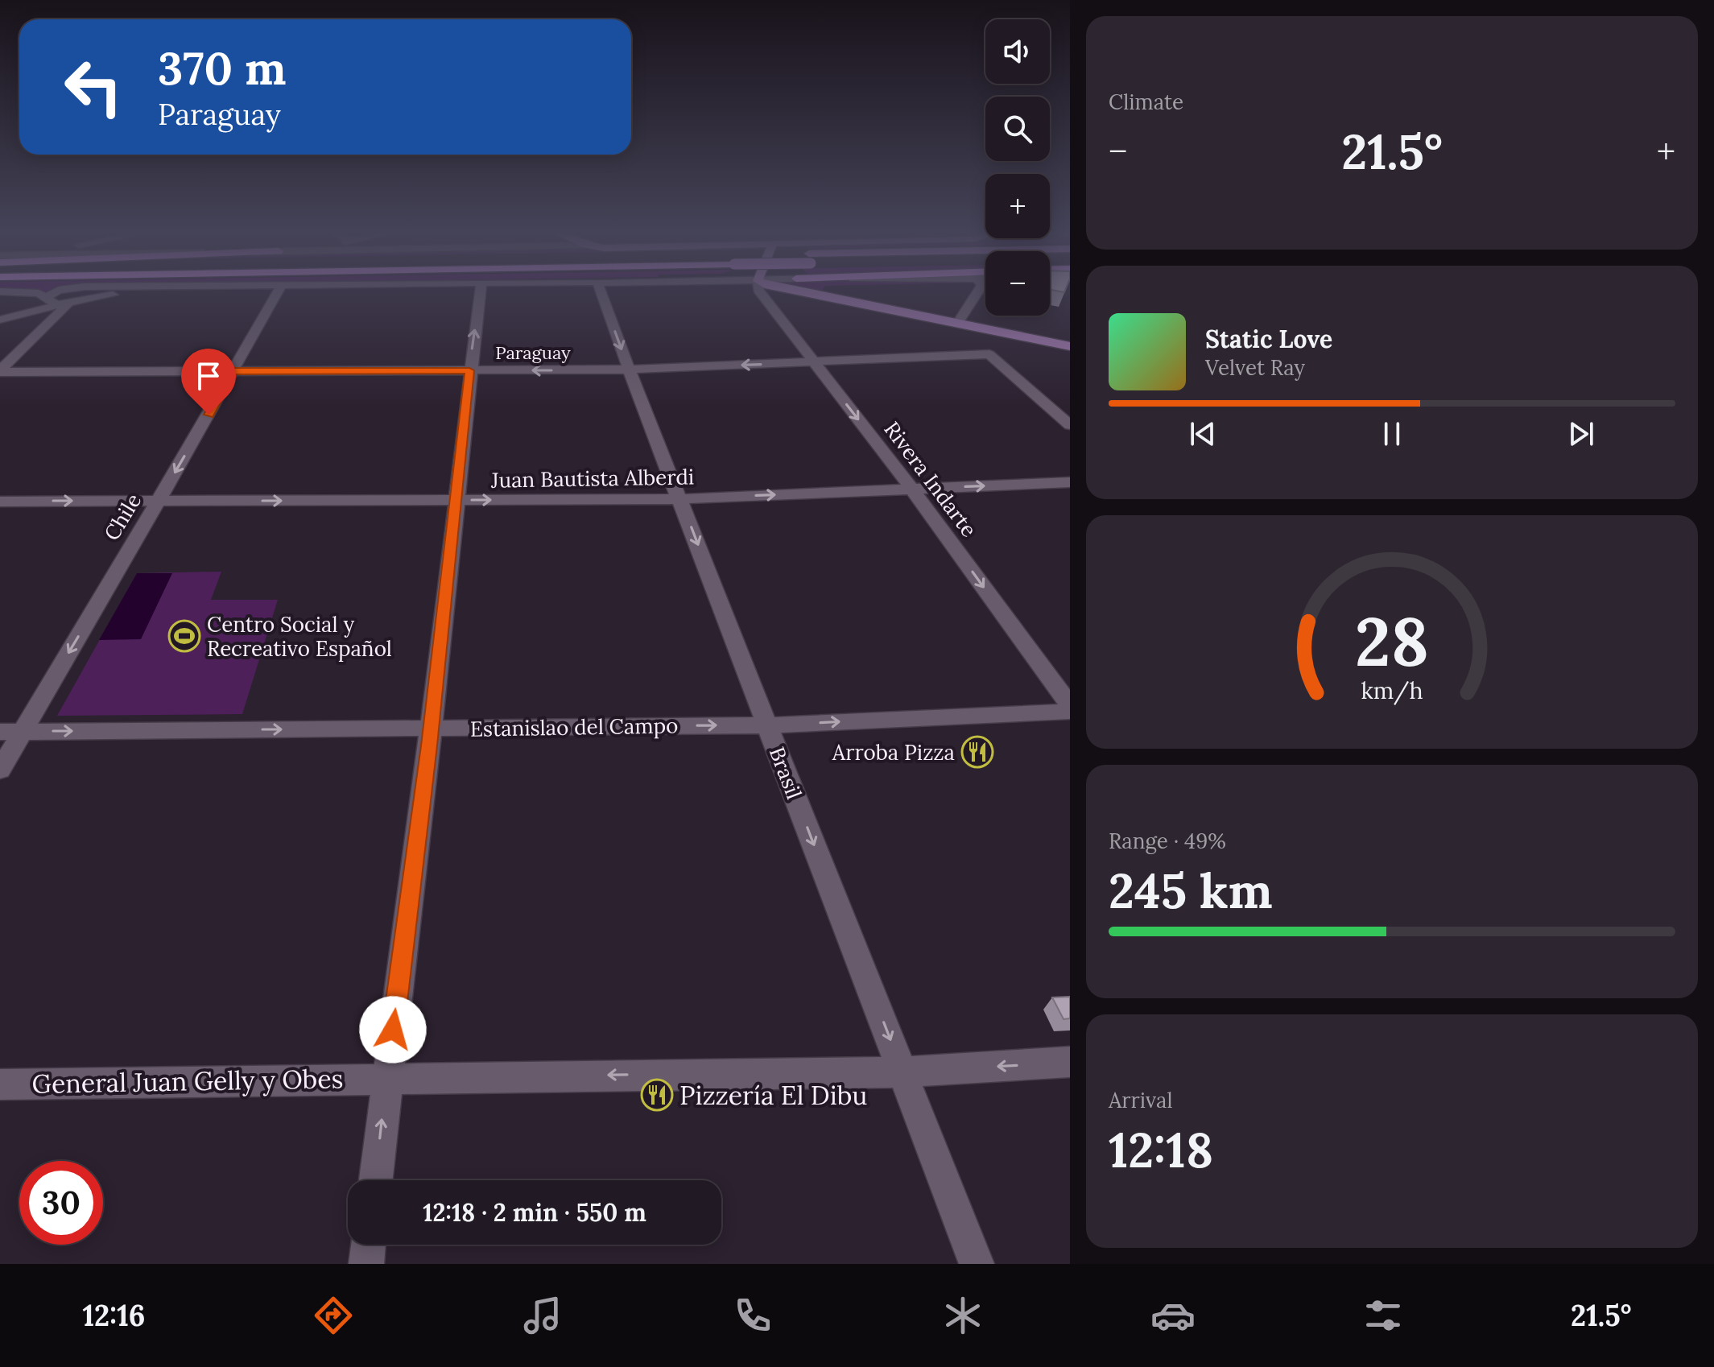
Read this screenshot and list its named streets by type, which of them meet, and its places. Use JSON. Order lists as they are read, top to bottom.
{
  "streets": {
    "street": [
      "Paraguay",
      "Juan Bautista Alberdi",
      "Rivera Indarte",
      "Chile",
      "Estanislao del Campo",
      "Brasil",
      "General Juan Gelly y Obes"
    ]
  },
  "crossings": [
    ["Paraguay", "Rivera Indarte"],
    ["Paraguay", "Chile"],
    ["Paraguay", "Brasil"],
    ["Juan Bautista Alberdi", "Rivera Indarte"],
    ["Juan Bautista Alberdi", "Chile"],
    ["Juan Bautista Alberdi", "Brasil"],
    ["Chile", "Estanislao del Campo"],
    ["Estanislao del Campo", "Brasil"],
    ["Brasil", "General Juan Gelly y Obes"]
  ],
  "one_way": [
    "Juan Bautista Alberdi",
    "Rivera Indarte",
    "Chile",
    "Estanislao del Campo",
    "Brasil",
    "General Juan Gelly y Obes"
  ],
  "places": {
    "sports": ["Centro Social y Recreativo Español"],
    "restaurant": ["Arroba Pizza", "Pizzería El Dibu"]
  },
  "page": {
    "tile": [
      "Climate",
      ["Range · 49%", "245 km"],
      ["Arrival", "12:18"]
    ],
    "map_buttons": ["+", "−"],
    "turn": ["370 m", "Paraguay"],
    "heat": ["−", "21.5°", "+"],
    "song": ["Static Love", "Velvet Ray"],
    "limit": "30",
    "trip": "12:18 · 2 min · 550 m",
    "tabs": ["12:16", "21.5°"],
    "gauge": ["28", "km/h"]
  }
}
